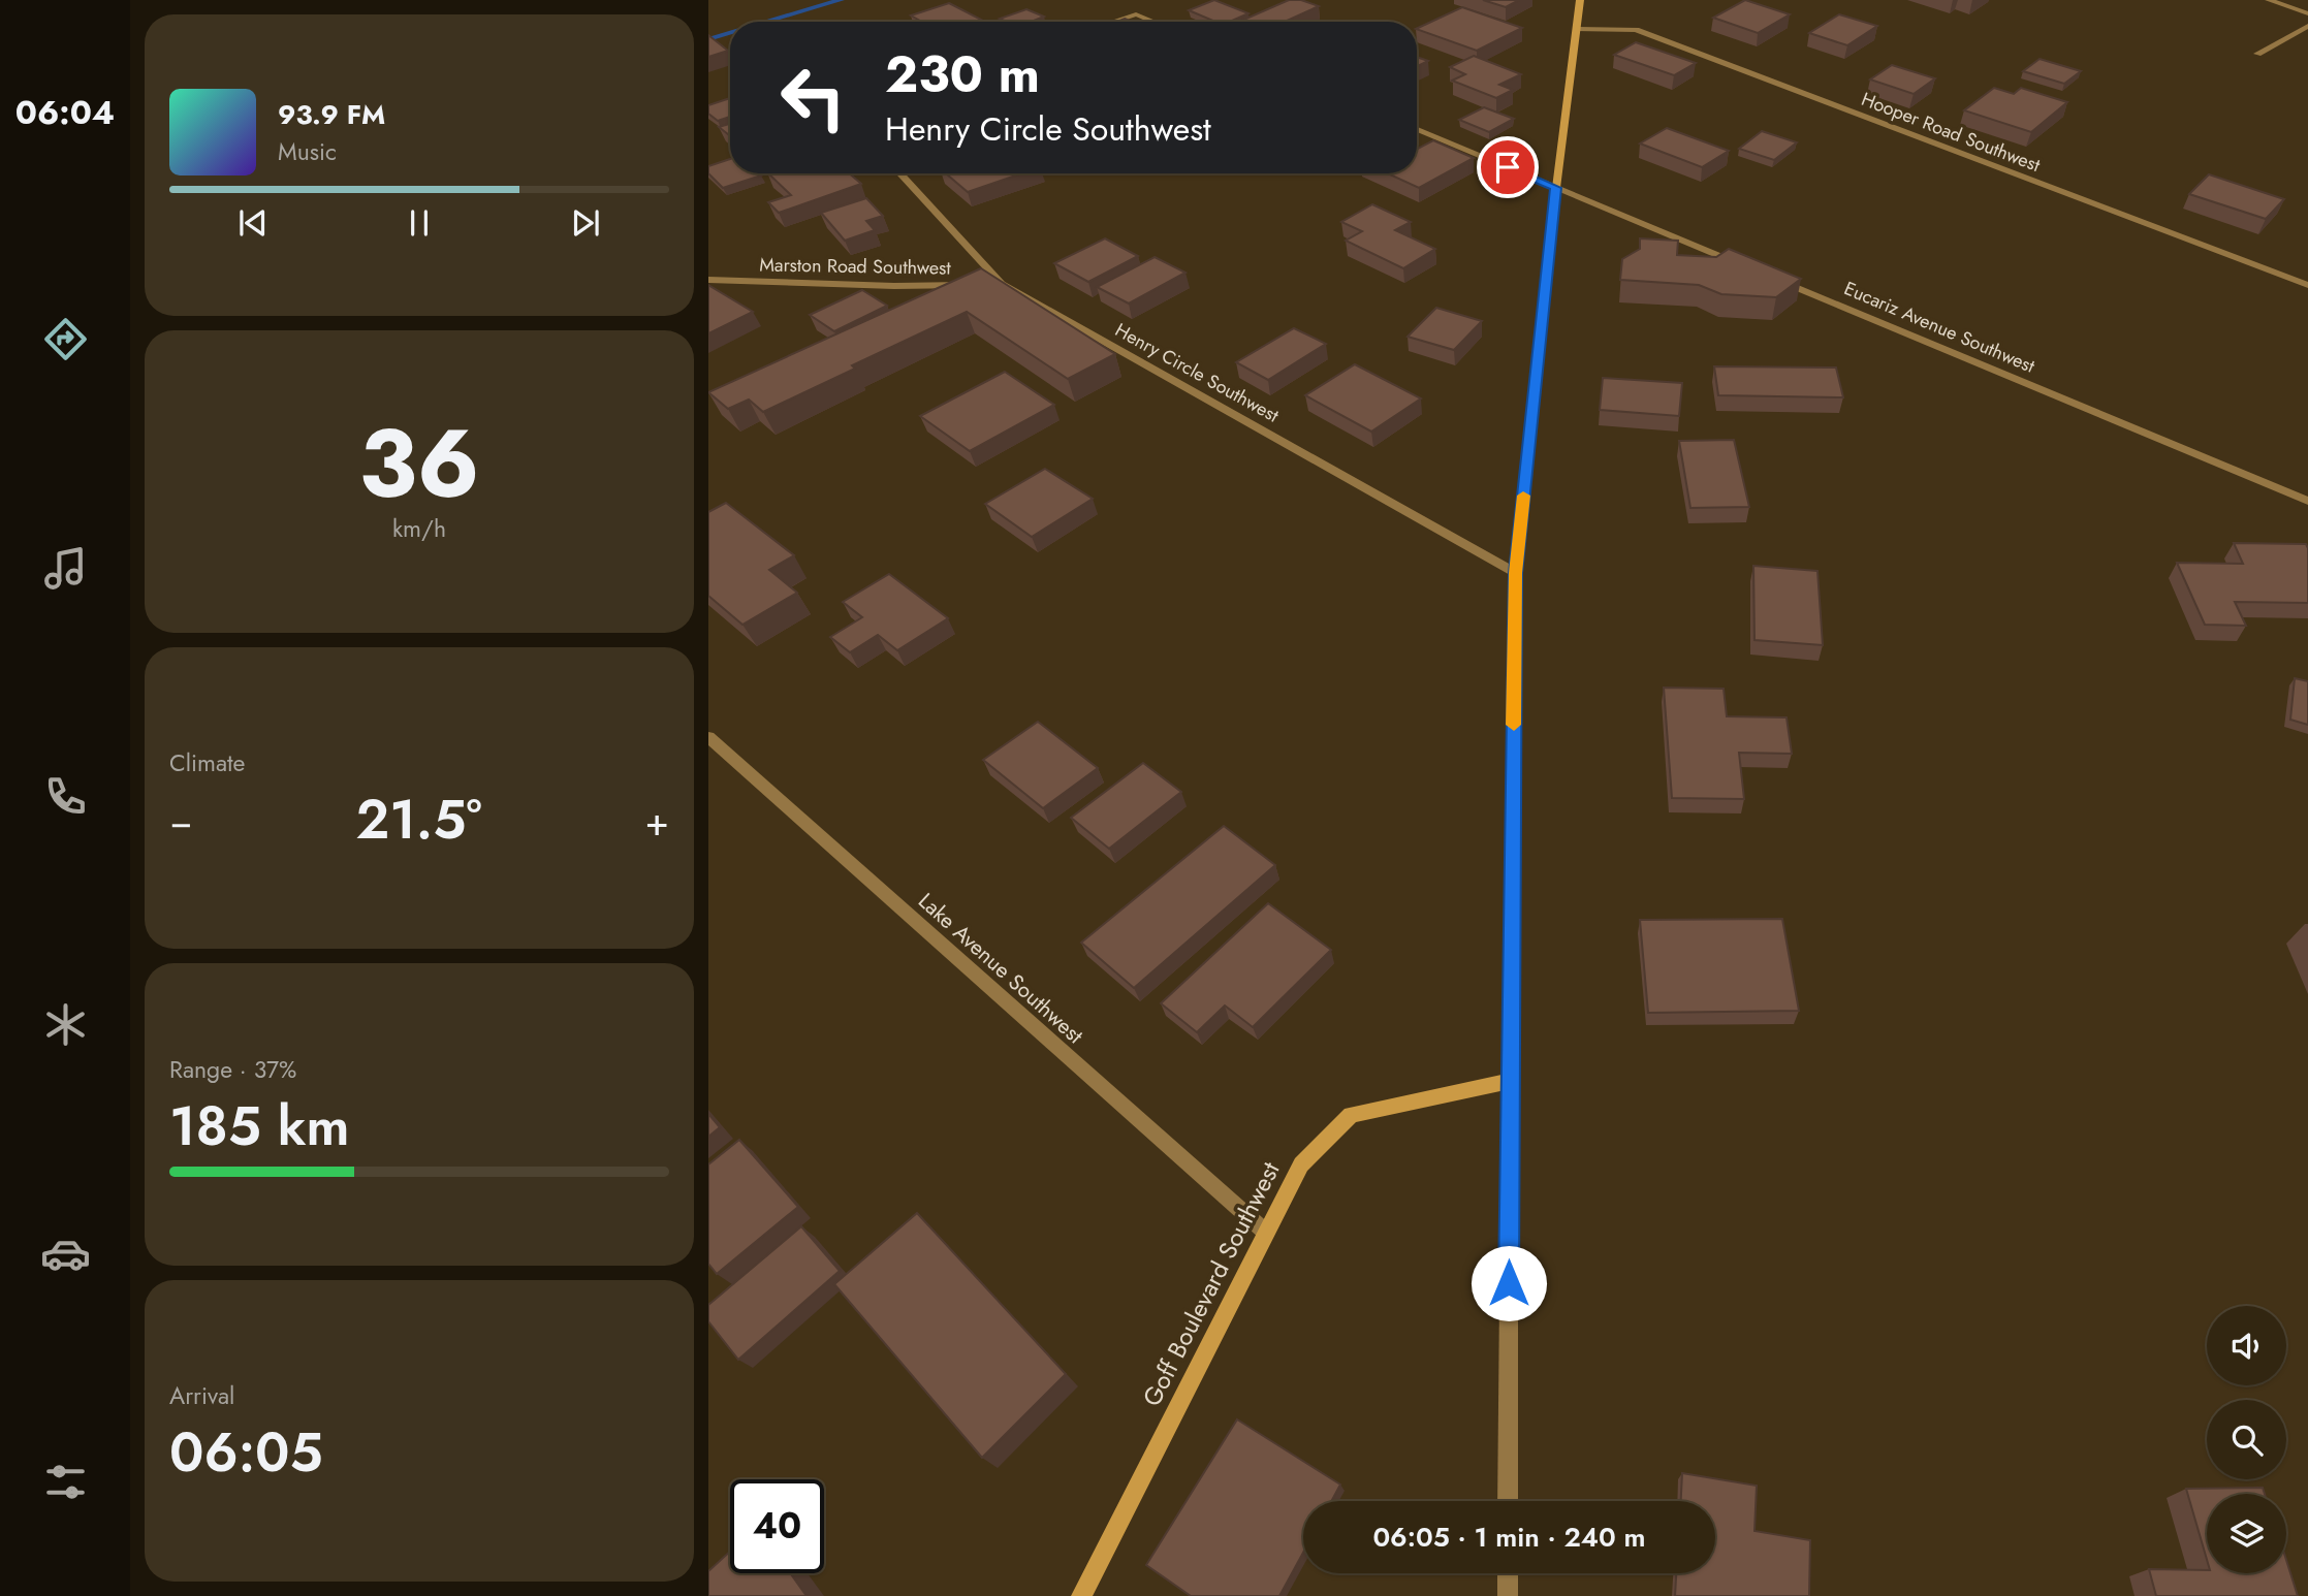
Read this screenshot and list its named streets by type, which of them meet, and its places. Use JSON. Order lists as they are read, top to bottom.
{
  "streets": {
    "main road": ["Goff Boulevard Southwest"],
    "street": [
      "Hooper Road Southwest",
      "Marston Road Southwest",
      "Eucariz Avenue Southwest",
      "Henry Circle Southwest",
      "Lake Avenue Southwest"
    ]
  },
  "crossings": [
    ["Lake Avenue Southwest", "Goff Boulevard Southwest"]
  ],
  "page": {
    "tabs": "06:04",
    "turn": ["230 m", "Henry Circle Southwest"],
    "song": ["93.9 FM", "Music"],
    "tile": [
      ["36", "km/h"],
      "Climate",
      ["Range · 37%", "185 km"],
      ["Arrival", "06:05"]
    ],
    "heat": ["−", "21.5°", "+"],
    "limit": "40",
    "trip": "06:05 · 1 min · 240 m"
  }
}
